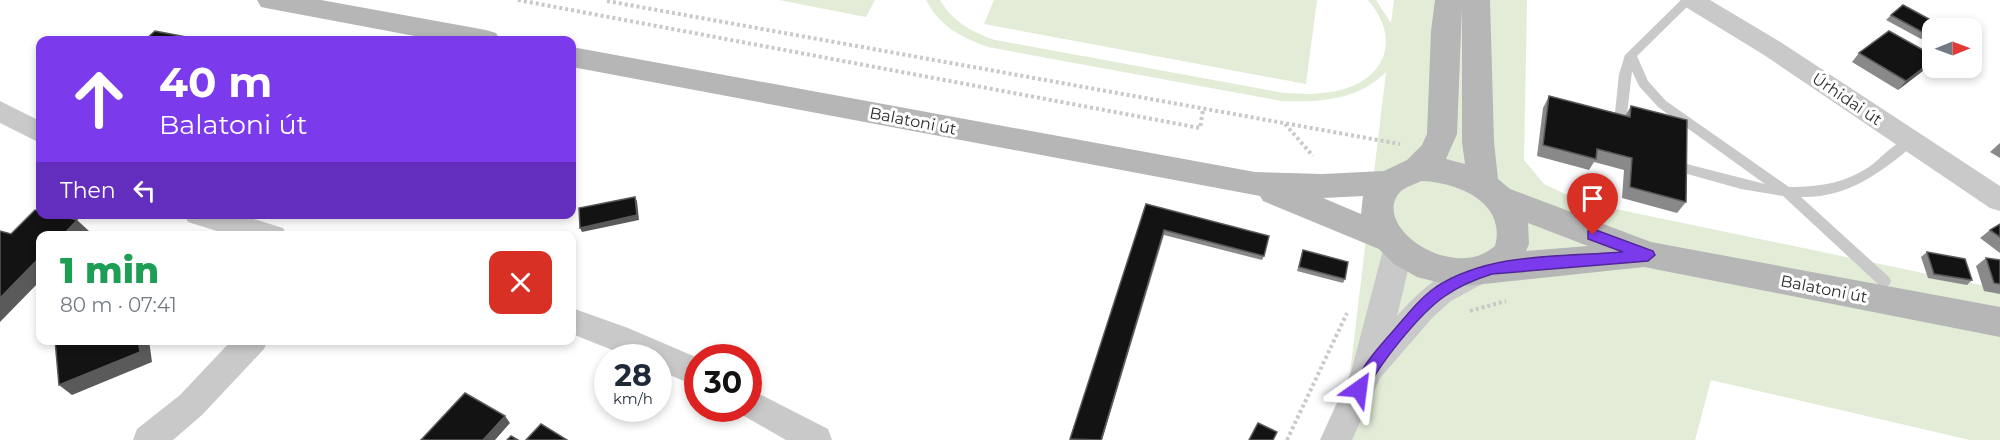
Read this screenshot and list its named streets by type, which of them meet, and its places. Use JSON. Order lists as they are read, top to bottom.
{
  "streets": {
    "main road": ["Balatoni út"],
    "street": ["Úrhidai út"]
  },
  "north": "right",
  "page": {
    "turn": ["40 m", "Balatoni út"],
    "then": "Then",
    "heading": ["1 min", "80 m · 07:41"],
    "speed": "28 km/h",
    "limit": "30"
  }
}
